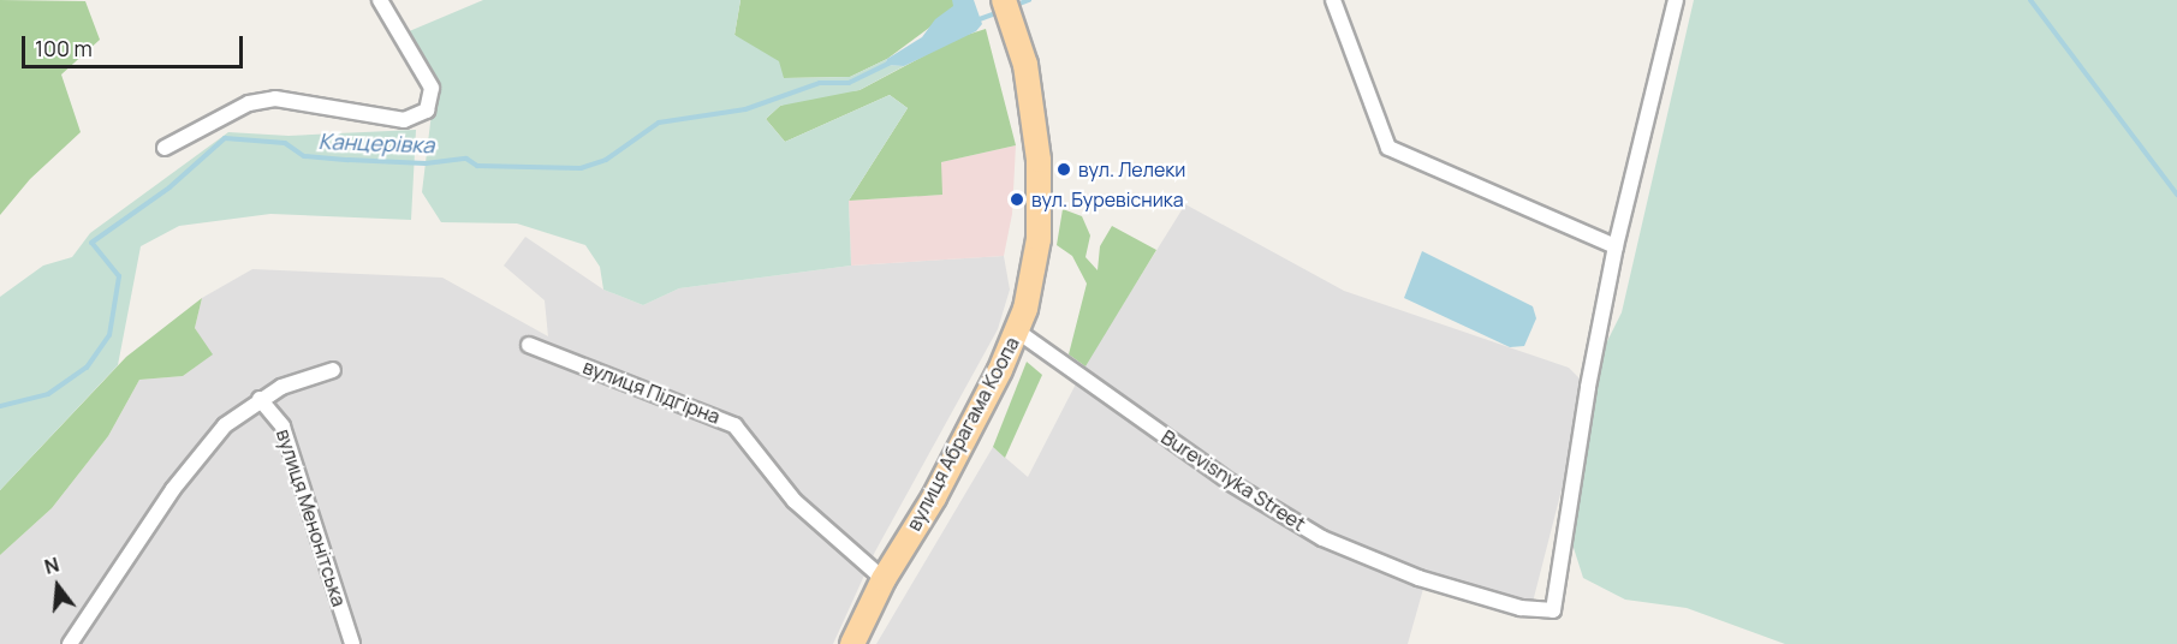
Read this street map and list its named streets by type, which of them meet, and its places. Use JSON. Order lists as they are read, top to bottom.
{
  "streets": {
    "main road": ["вулиця Абрагама Коопа"],
    "street": ["вулиця Підгірна", "Burevisnyka Street", "вулиця Менонітська"]
  },
  "crossings": [
    ["вулиця Підгірна", "вулиця Абрагама Коопа"],
    ["вулиця Абрагама Коопа", "Burevisnyka Street"]
  ],
  "water": ["Канцерівка"],
  "places": ["вул. Лелеки", "вул. Буревісника"],
  "scale_bar": "100 m",
  "north": "top"
}
